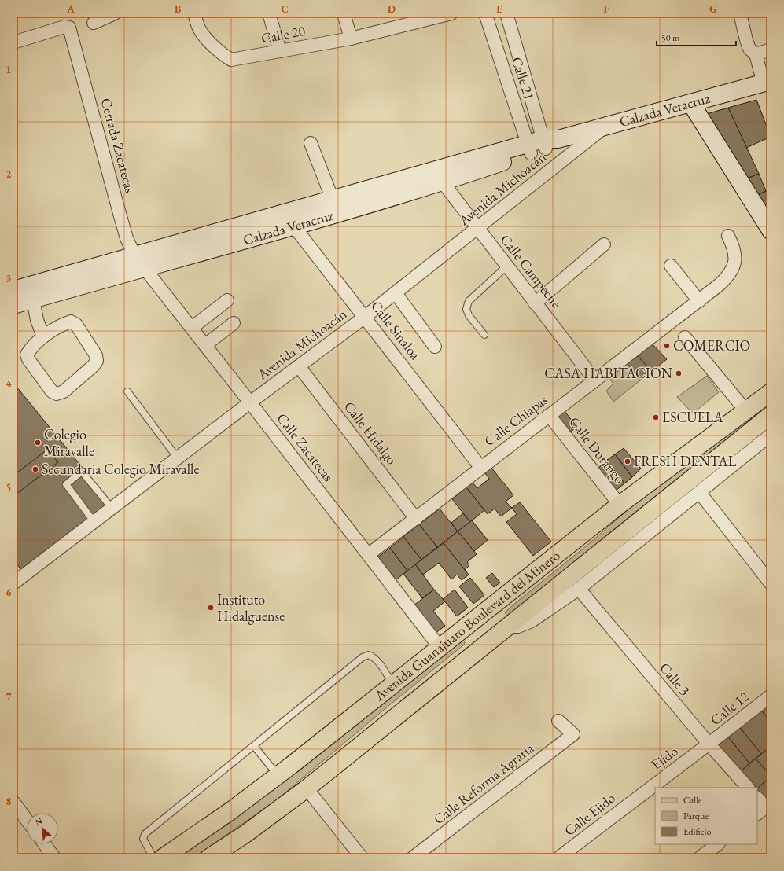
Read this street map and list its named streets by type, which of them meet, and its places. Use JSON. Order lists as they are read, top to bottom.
{
  "streets": {
    "main road": ["Avenida Guanajuato Boulevard del Minero"],
    "street": [
      "Calle 20",
      "Calle 21",
      "Calzada Veracruz",
      "Cerrada Zacatecas",
      "Avenida Michoacán",
      "Calle Campeche",
      "Calle Sinaloa",
      "Calle Chiapas",
      "Calle Hidalgo",
      "Calle Zacatecas",
      "Calle Durango",
      "Calle 3",
      "Calle 12",
      "Ejido",
      "Calle Reforma Agraria",
      "Calle Ejido"
    ]
  },
  "crossings": [
    ["Calle 21", "Calzada Veracruz"],
    ["Calzada Veracruz", "Cerrada Zacatecas"],
    ["Calzada Veracruz", "Avenida Michoacán"],
    ["Calzada Veracruz", "Calle Campeche"],
    ["Calzada Veracruz", "Calle Sinaloa"],
    ["Calzada Veracruz", "Calle Zacatecas"],
    ["Cerrada Zacatecas", "Calle Zacatecas"],
    ["Avenida Michoacán", "Calle Campeche"],
    ["Avenida Michoacán", "Calle Sinaloa"],
    ["Avenida Michoacán", "Calle Hidalgo"],
    ["Avenida Michoacán", "Calle Zacatecas"],
    ["Calle Campeche", "Calle Chiapas"],
    ["Calle Sinaloa", "Calle Chiapas"],
    ["Calle Chiapas", "Calle Hidalgo"],
    ["Calle Chiapas", "Calle Zacatecas"],
    ["Calle Chiapas", "Calle Durango"],
    ["Calle Zacatecas", "Avenida Guanajuato Boulevard del Minero"],
    ["Calle Durango", "Avenida Guanajuato Boulevard del Minero"],
    ["Calle 3", "Calle 12"],
    ["Calle 3", "Ejido"],
    ["Calle 12", "Ejido"],
    ["Ejido", "Calle Ejido"]
  ],
  "places": [
    "COMERCIO",
    "CASA HABITACION",
    "ESCUELA",
    "Colegio Miravalle",
    "FRESH DENTAL",
    "Secundaria Colegio Miravalle",
    "Instituto Hidalguense"
  ],
  "legend": ["Calle", "Parque", "Edificio"],
  "scale_bar": "50 m",
  "north": "top left",
  "grid": {
    "columns": [
      "A",
      "B",
      "C",
      "D",
      "E",
      "F",
      "G"
    ],
    "rows": [
      "1",
      "2",
      "3",
      "4",
      "5",
      "6",
      "7",
      "8"
    ]
  }
}
